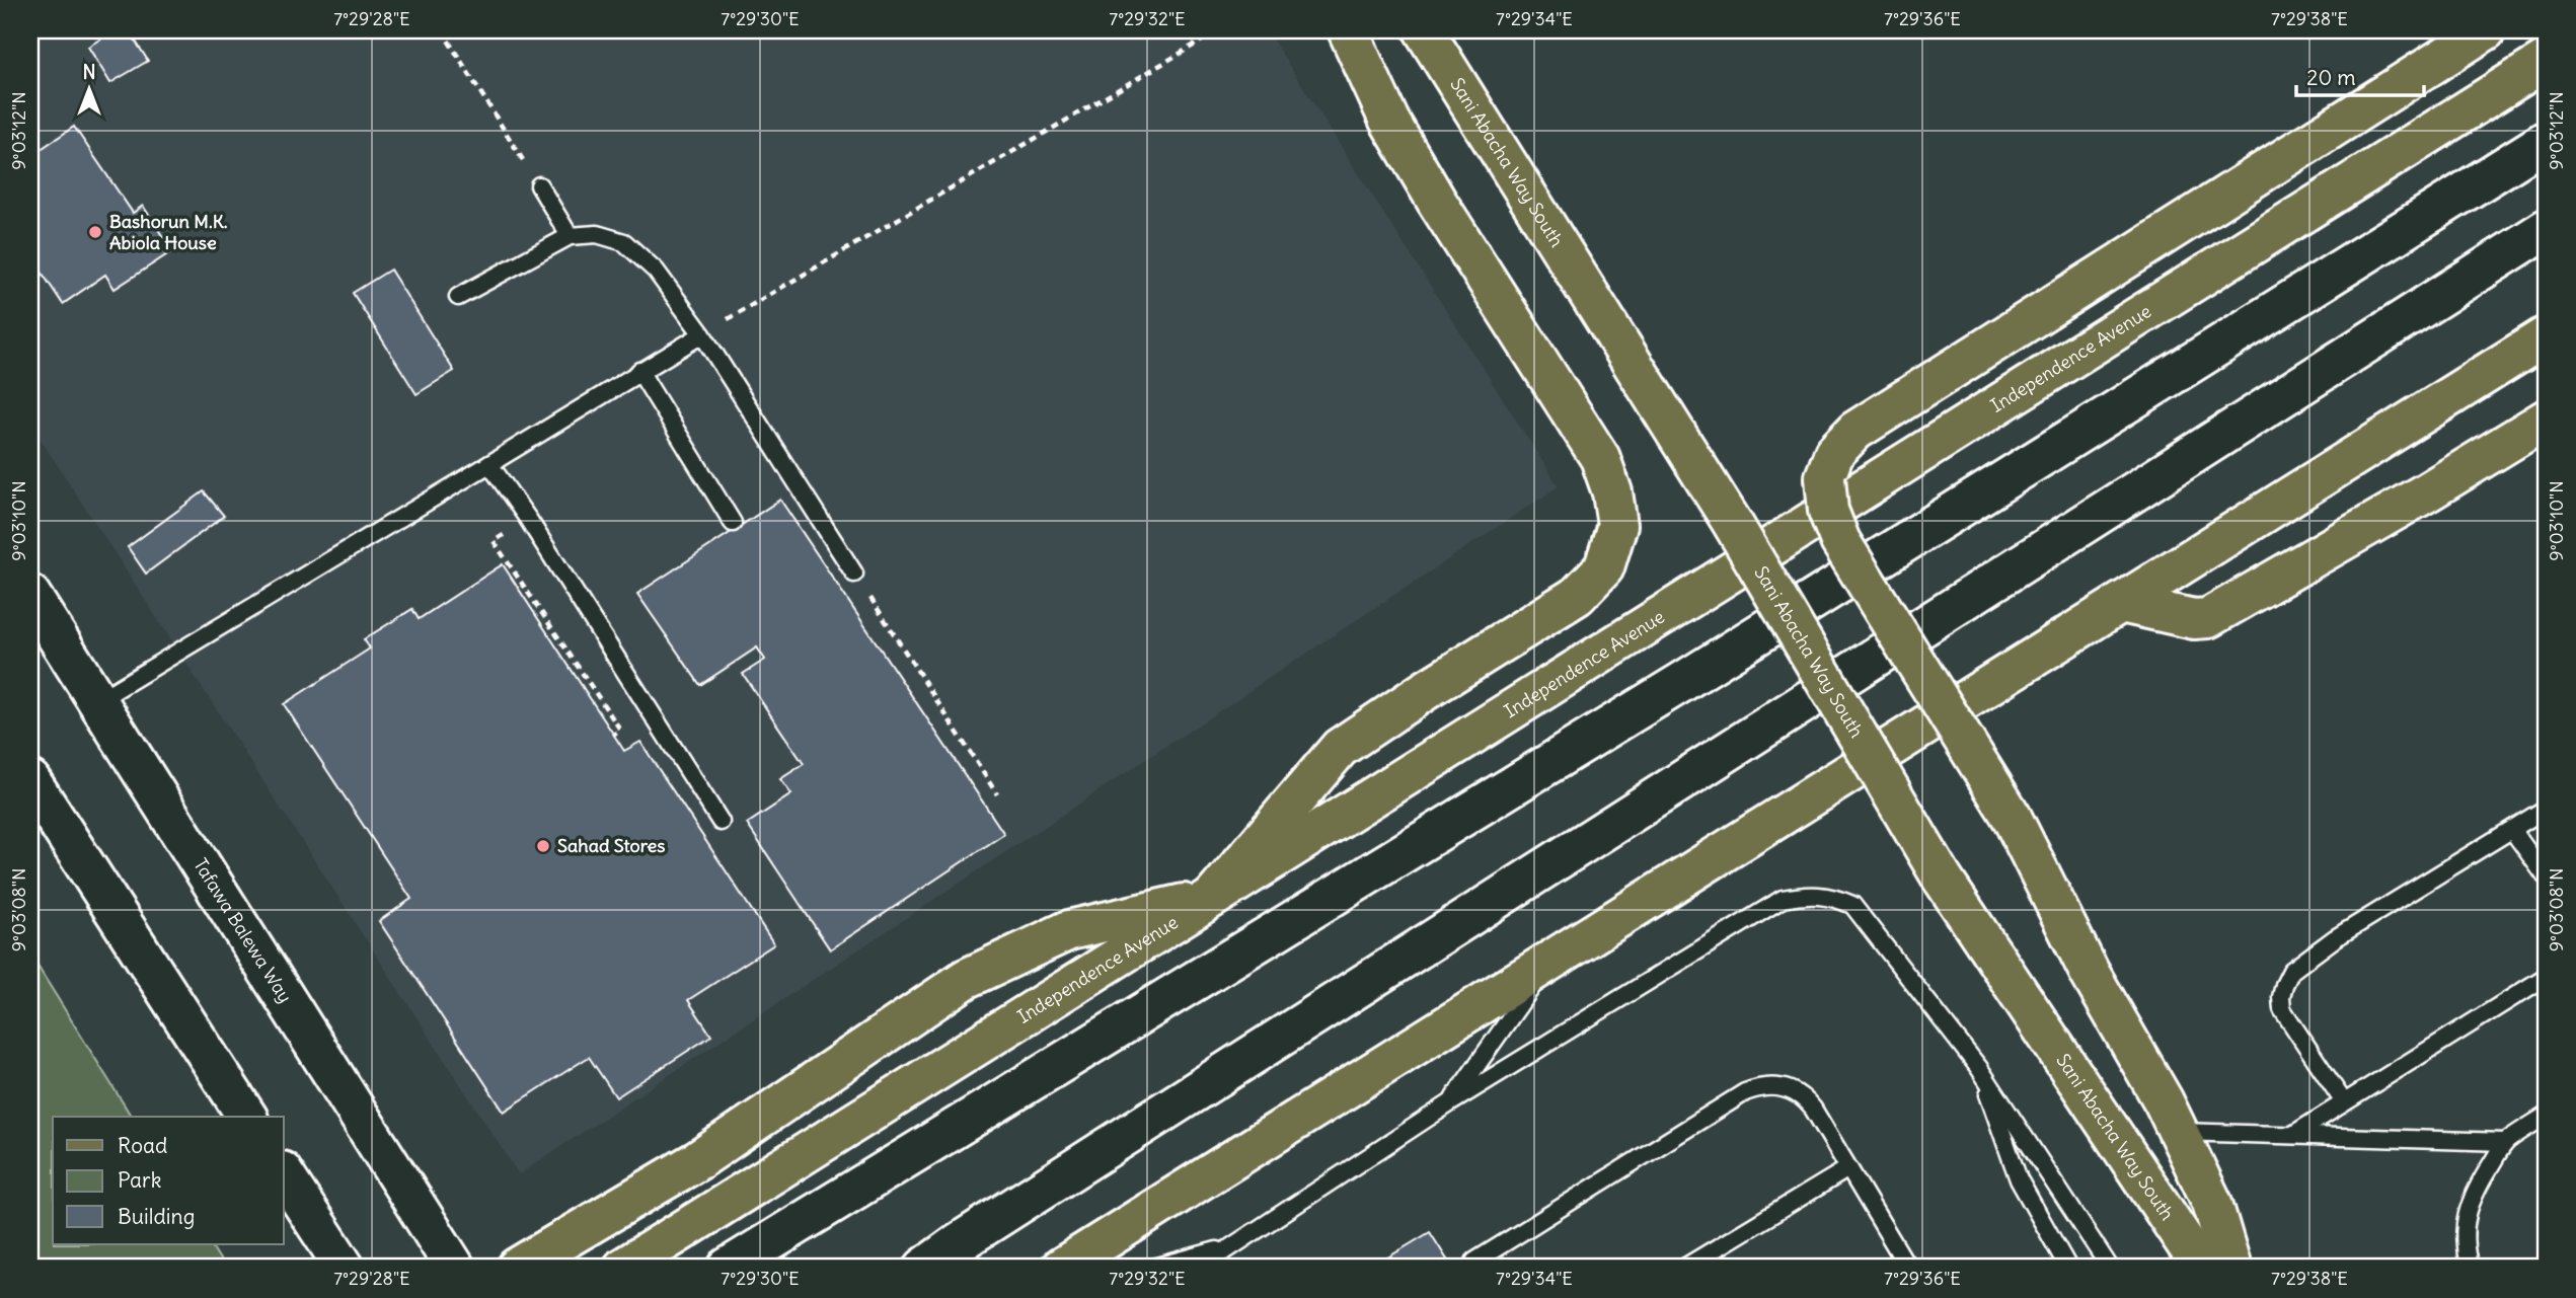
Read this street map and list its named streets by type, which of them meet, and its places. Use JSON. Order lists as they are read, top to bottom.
{
  "streets": {
    "main road": ["Sani Abacha Way South", "Independence Avenue", "Tafawa Balewa Way"]
  },
  "places": ["Bashorun M.K. Abiola House", "Sahad Stores"],
  "legend": ["Road", "Park", "Building"],
  "scale_bar": "20 m",
  "north": "top",
  "coordinates": [
    "7°29'28\"E",
    "7°29'30\"E",
    "7°29'32\"E",
    "7°29'34\"E",
    "7°29'36\"E",
    "7°29'38\"E",
    "9°03'12\"N",
    "9°03'10\"N",
    "9°03'08\"N"
  ]
}
